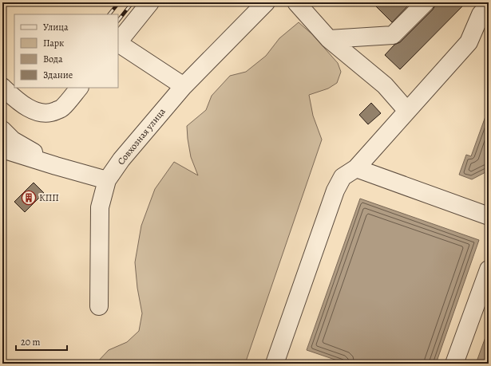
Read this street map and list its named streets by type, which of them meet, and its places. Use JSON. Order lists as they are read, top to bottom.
{
  "streets": {
    "street": ["Совхозная улица"]
  },
  "places": {
    "building": ["КПП"]
  },
  "legend": [
    "Улица",
    "Парк",
    "Вода",
    "Здание"
  ],
  "scale_bar": "20 m"
}
